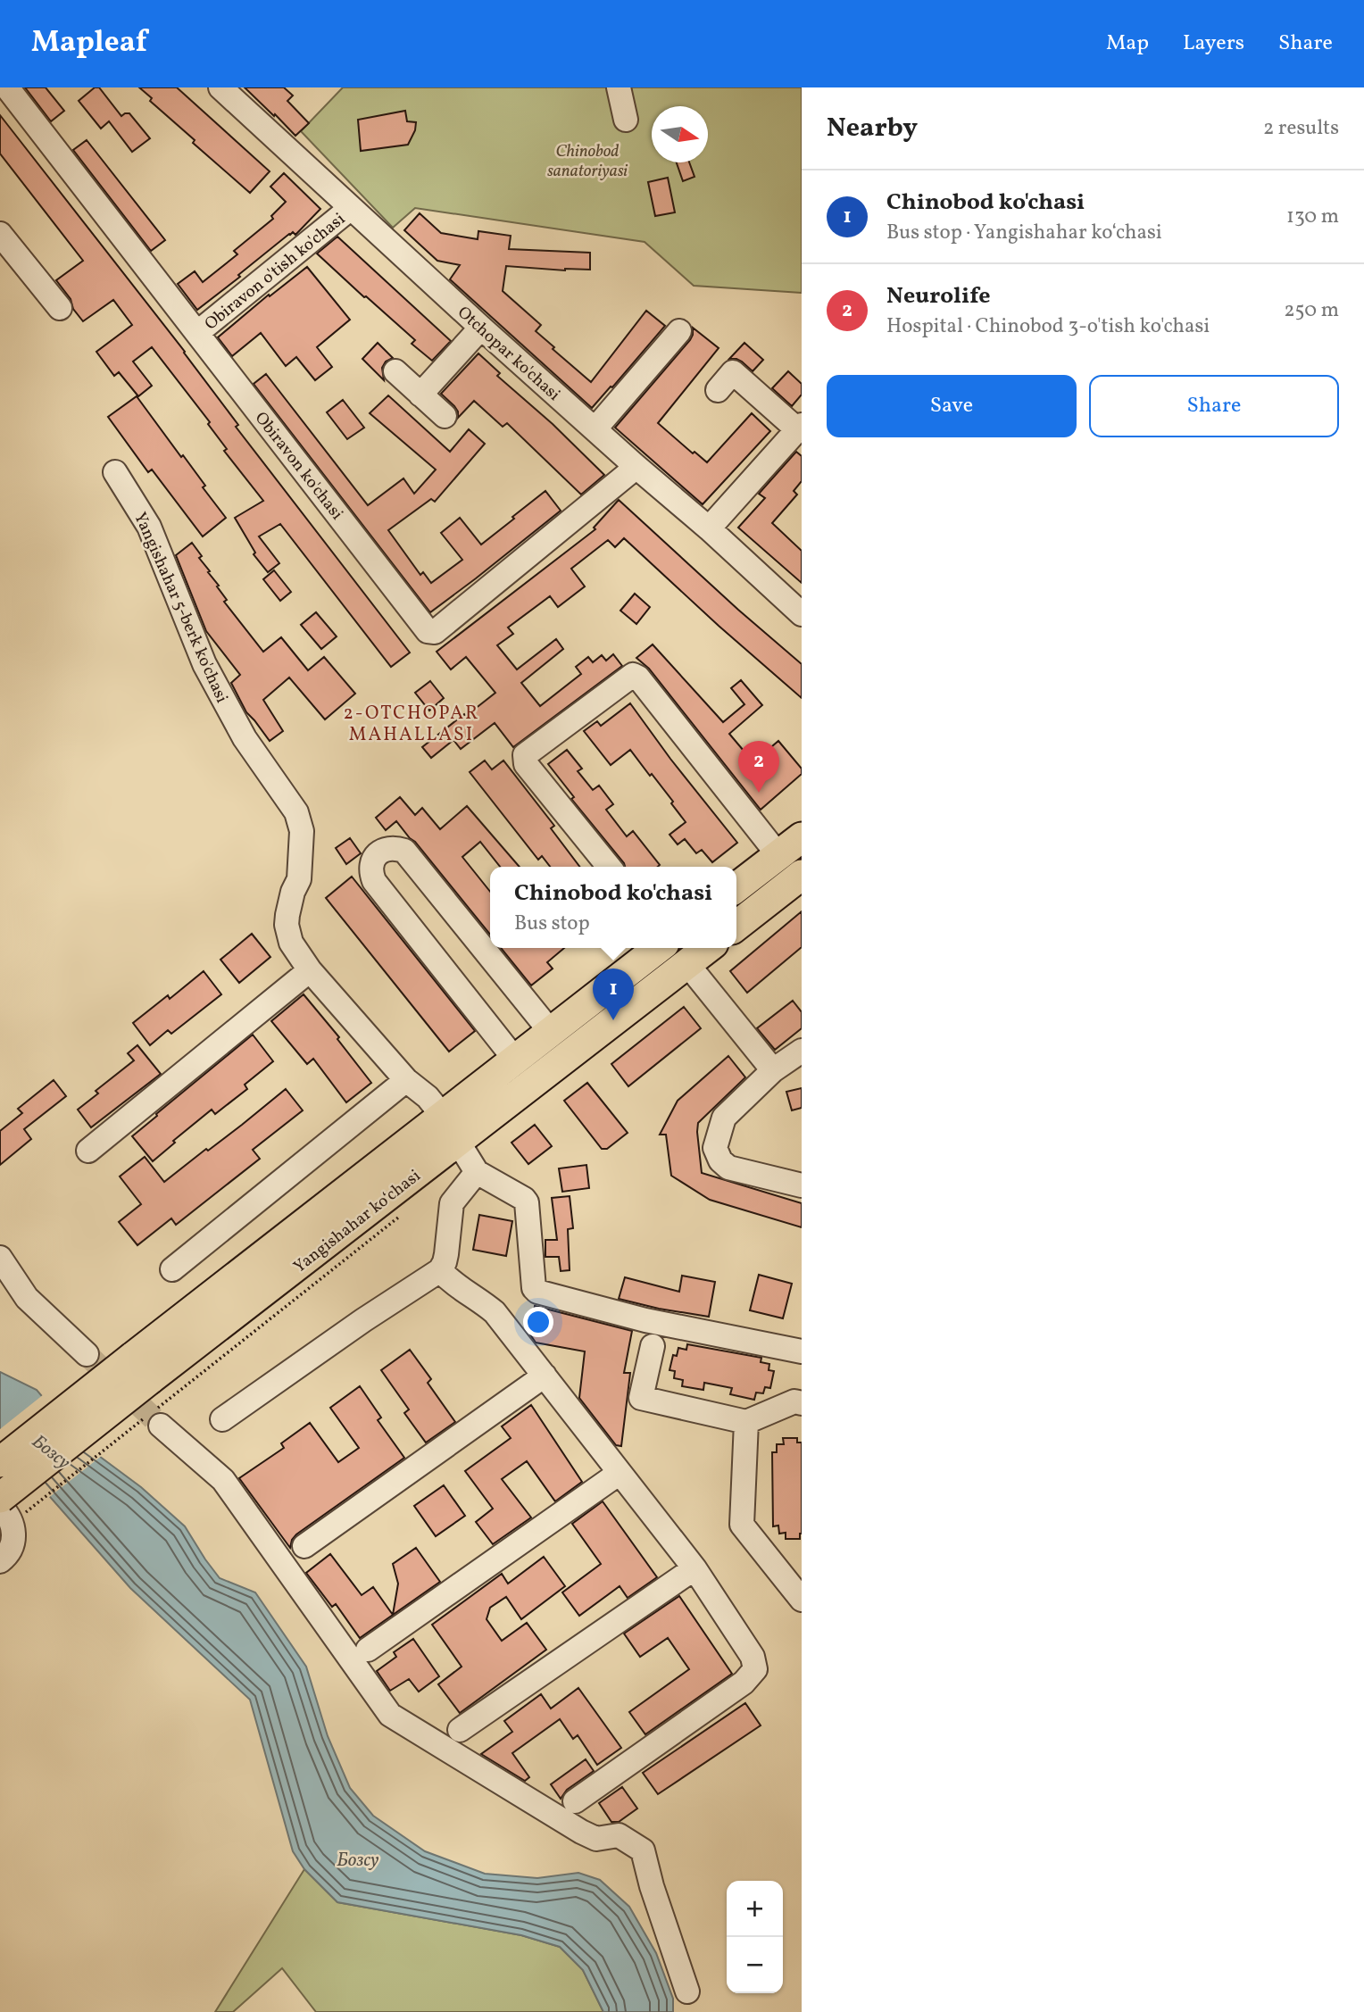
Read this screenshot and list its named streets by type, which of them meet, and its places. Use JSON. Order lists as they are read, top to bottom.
{
  "streets": {
    "main road": ["Yangishahar ko‘chasi"],
    "street": [
      "Obiravon o'tish ko'chasi",
      "Otchopar ko'chasi",
      "Obiravon ko'chasi",
      "Yangishahar 5-berk ko'chasi"
    ]
  },
  "crossings": [
    ["Obiravon o'tish ko'chasi", "Otchopar ko'chasi"],
    ["Obiravon o'tish ko'chasi", "Obiravon ko'chasi"],
    ["Otchopar ko'chasi", "Obiravon ko'chasi"],
    ["Yangishahar 5-berk ko'chasi", "Yangishahar ko‘chasi"]
  ],
  "districts": ["2-OTCHOPAR MAHALLASI"],
  "water": ["Бозсу"],
  "parks": ["Chinobod sanatoriyasi"],
  "north": "right",
  "page": {
    "header": "Mapleaf",
    "nav": ["Map", "Layers", "Share"],
    "heading": ["Nearby", "2 results"],
    "list": [
      {
        "mark": "1",
        "name": "Chinobod ko'chasi",
        "note": "Bus stop · Yangishahar ko‘chasi",
        "value": "130 m"
      },
      {
        "mark": "2",
        "name": "Neurolife",
        "note": "Hospital · Chinobod 3-o'tish ko'chasi",
        "value": "250 m"
      }
    ],
    "buttons": ["Save", "Share"],
    "pins": ["2", "1"],
    "popup": ["Chinobod ko'chasi", "Bus stop"],
    "map_buttons": ["+", "−"]
  }
}
